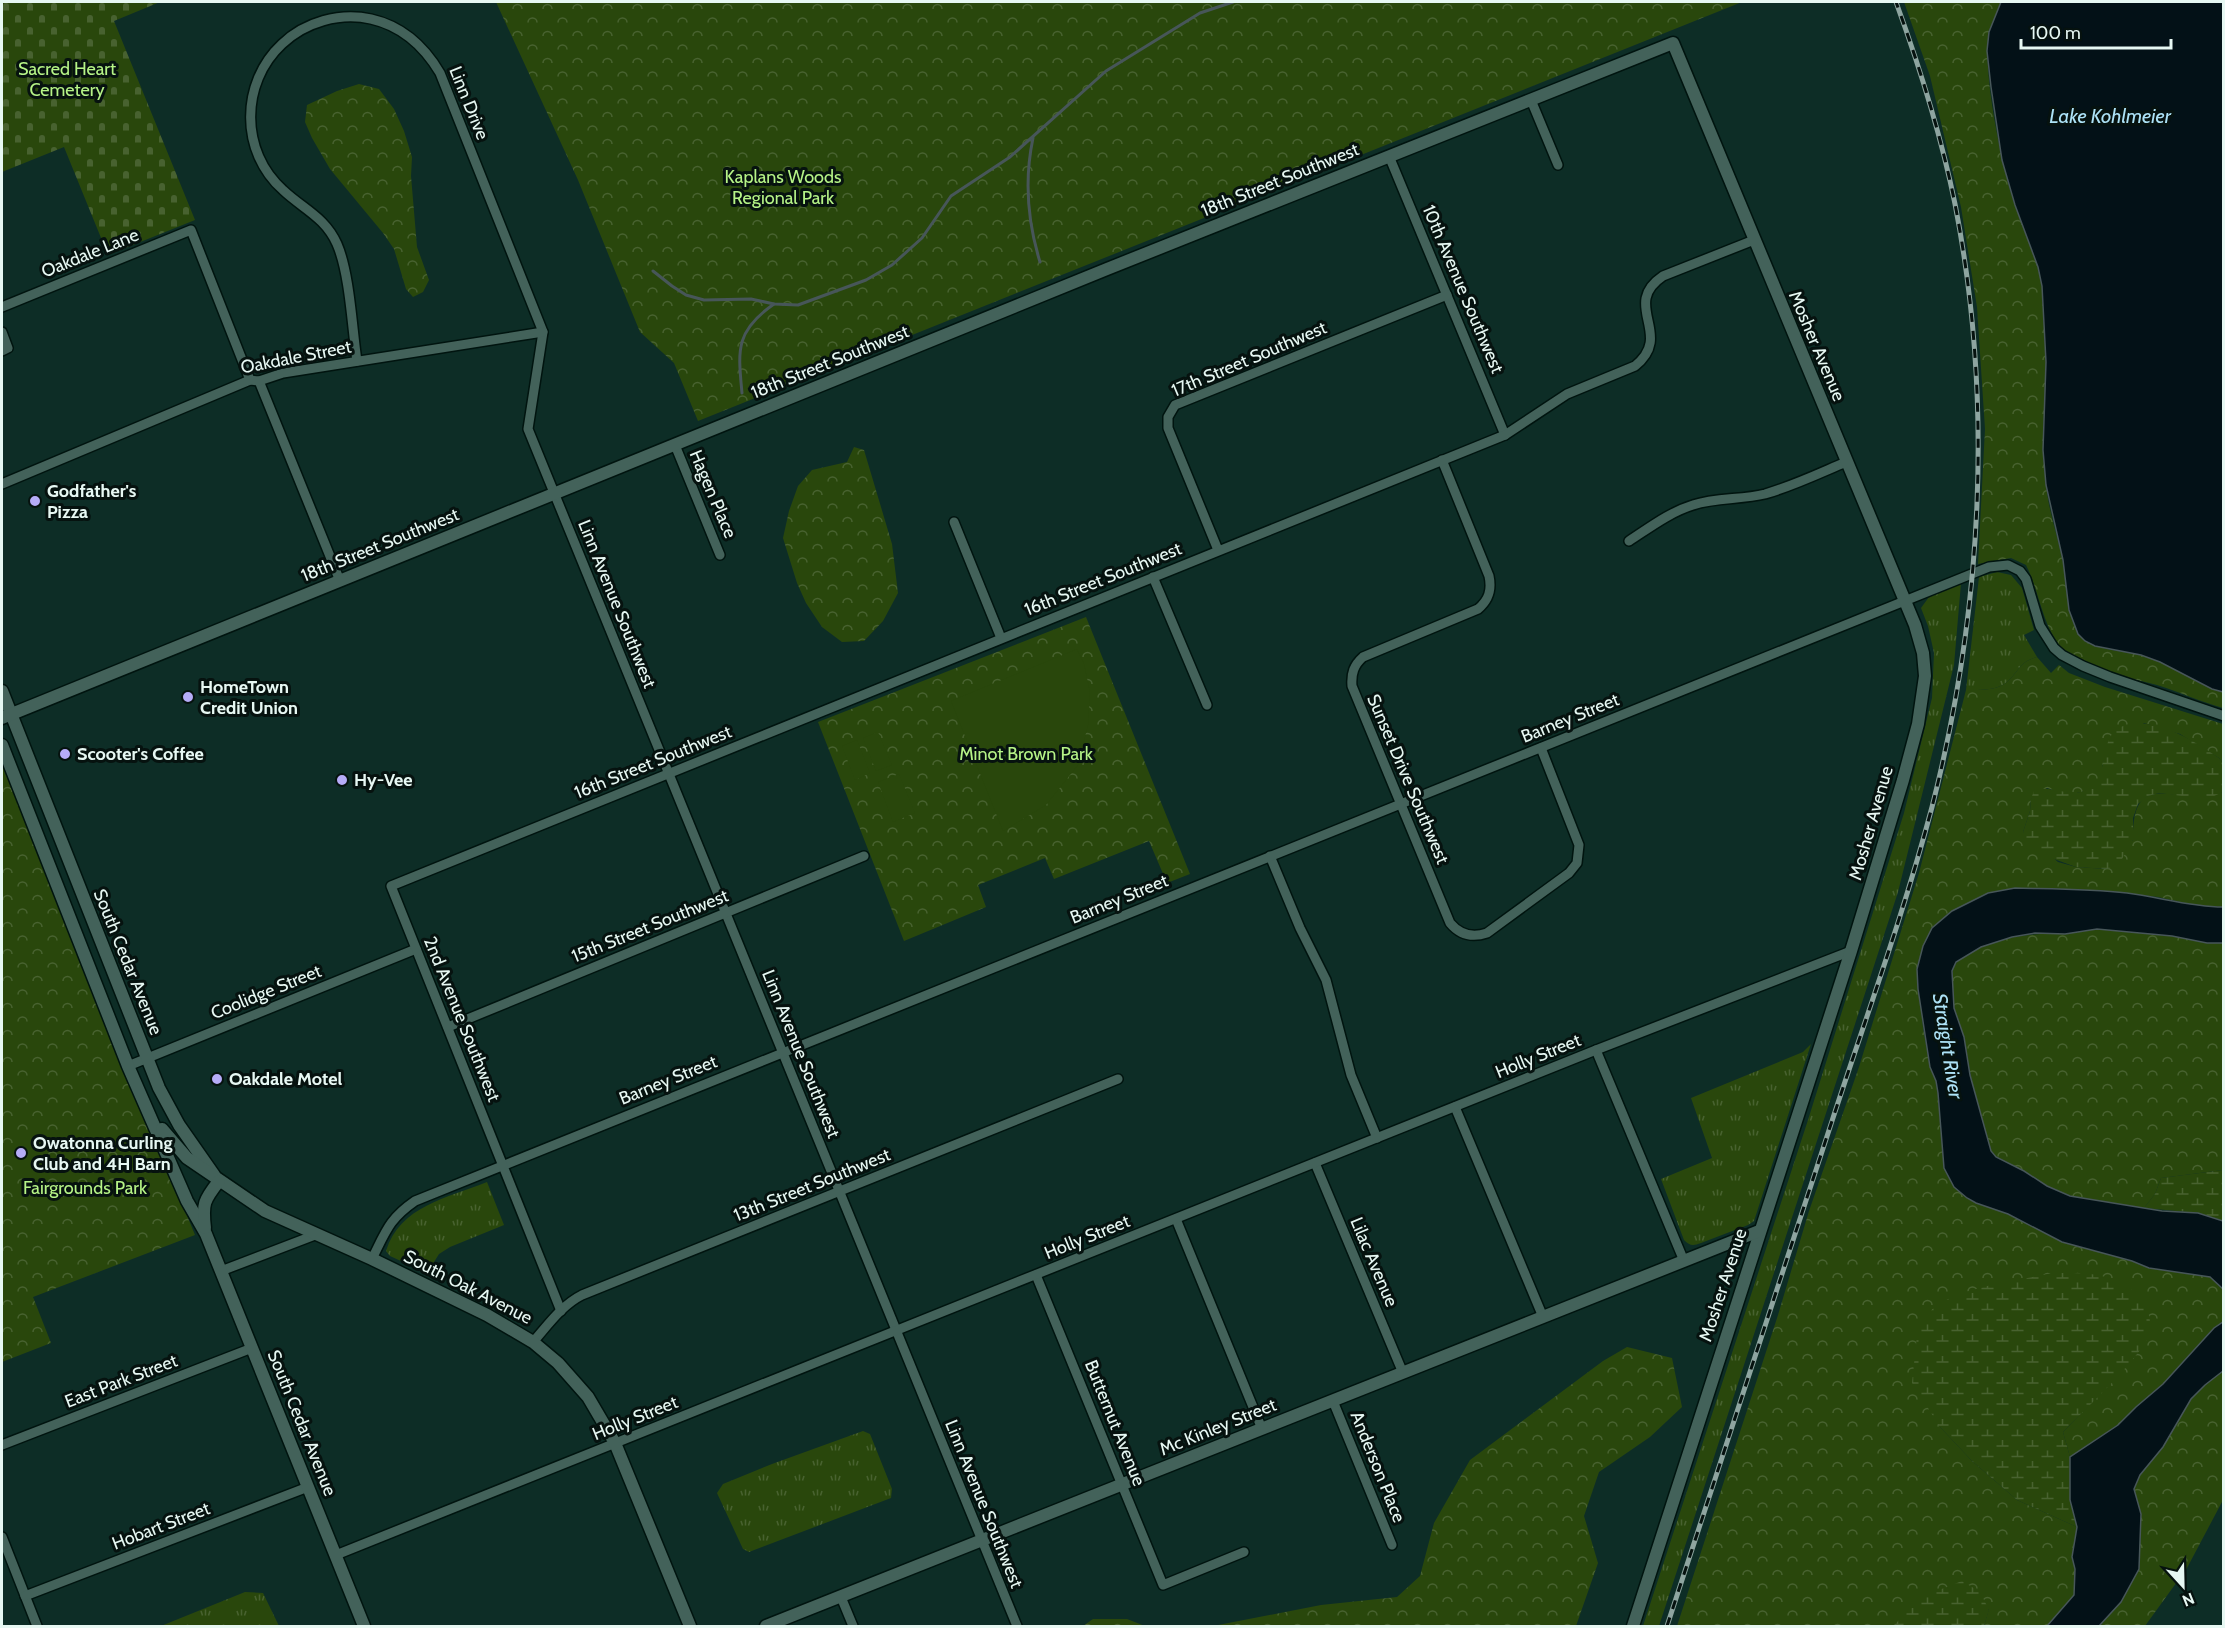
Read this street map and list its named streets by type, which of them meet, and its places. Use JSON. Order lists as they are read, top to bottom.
{
  "streets": {
    "street": [
      "Linn Drive",
      "18th Street Southwest",
      "Oakdale Lane",
      "10th Avenue Southwest",
      "Mosher Avenue",
      "Oakdale Street",
      "17th Street Southwest",
      "Hagen Place",
      "16th Street Southwest",
      "Linn Avenue Southwest",
      "Barney Street",
      "Sunset Drive Southwest",
      "15th Street Southwest",
      "South Cedar Avenue",
      "Coolidge Street",
      "2nd Avenue Southwest",
      "Holly Street",
      "13th Street Southwest",
      "Lilac Avenue",
      "South Oak Avenue",
      "East Park Street",
      "Butternut Avenue",
      "Mc Kinley Street",
      "Anderson Place",
      "Hobart Street"
    ]
  },
  "crossings": [
    ["Linn Drive", "Oakdale Street"],
    ["18th Street Southwest", "10th Avenue Southwest"],
    ["18th Street Southwest", "Mosher Avenue"],
    ["18th Street Southwest", "Hagen Place"],
    ["18th Street Southwest", "Linn Avenue Southwest"],
    ["18th Street Southwest", "South Cedar Avenue"],
    ["Oakdale Lane", "Oakdale Street"],
    ["10th Avenue Southwest", "17th Street Southwest"],
    ["10th Avenue Southwest", "16th Street Southwest"],
    ["Mosher Avenue", "16th Street Southwest"],
    ["Mosher Avenue", "Barney Street"],
    ["Mosher Avenue", "Holly Street"],
    ["Mosher Avenue", "Mc Kinley Street"],
    ["17th Street Southwest", "16th Street Southwest"],
    ["16th Street Southwest", "Linn Avenue Southwest"],
    ["16th Street Southwest", "Sunset Drive Southwest"],
    ["16th Street Southwest", "2nd Avenue Southwest"],
    ["Linn Avenue Southwest", "Barney Street"],
    ["Linn Avenue Southwest", "15th Street Southwest"],
    ["Linn Avenue Southwest", "Holly Street"],
    ["Linn Avenue Southwest", "13th Street Southwest"],
    ["Linn Avenue Southwest", "Mc Kinley Street"],
    ["Barney Street", "Sunset Drive Southwest"],
    ["Barney Street", "2nd Avenue Southwest"],
    ["Barney Street", "South Oak Avenue"],
    ["15th Street Southwest", "2nd Avenue Southwest"],
    ["South Cedar Avenue", "Coolidge Street"],
    ["South Cedar Avenue", "Holly Street"],
    ["South Cedar Avenue", "South Oak Avenue"],
    ["South Cedar Avenue", "East Park Street"],
    ["South Cedar Avenue", "Hobart Street"],
    ["Coolidge Street", "2nd Avenue Southwest"],
    ["2nd Avenue Southwest", "13th Street Southwest"],
    ["Holly Street", "Lilac Avenue"],
    ["Holly Street", "South Oak Avenue"],
    ["Holly Street", "Butternut Avenue"],
    ["13th Street Southwest", "South Oak Avenue"],
    ["Lilac Avenue", "Mc Kinley Street"],
    ["Butternut Avenue", "Mc Kinley Street"],
    ["Mc Kinley Street", "Anderson Place"]
  ],
  "water": ["Lake Kohlmeier", "Straight River"],
  "parks": [
    "Sacred Heart Cemetery",
    "Kaplans Woods Regional Park",
    "Minot Brown Park",
    "Fairgrounds Park"
  ],
  "places": [
    "Godfather's Pizza",
    "HomeTown Credit Union",
    "Scooter's Coffee",
    "Hy-Vee",
    "Oakdale Motel",
    "Owatonna Curling Club and 4H Barn"
  ],
  "scale_bar": "100 m",
  "north": "bottom"
}
